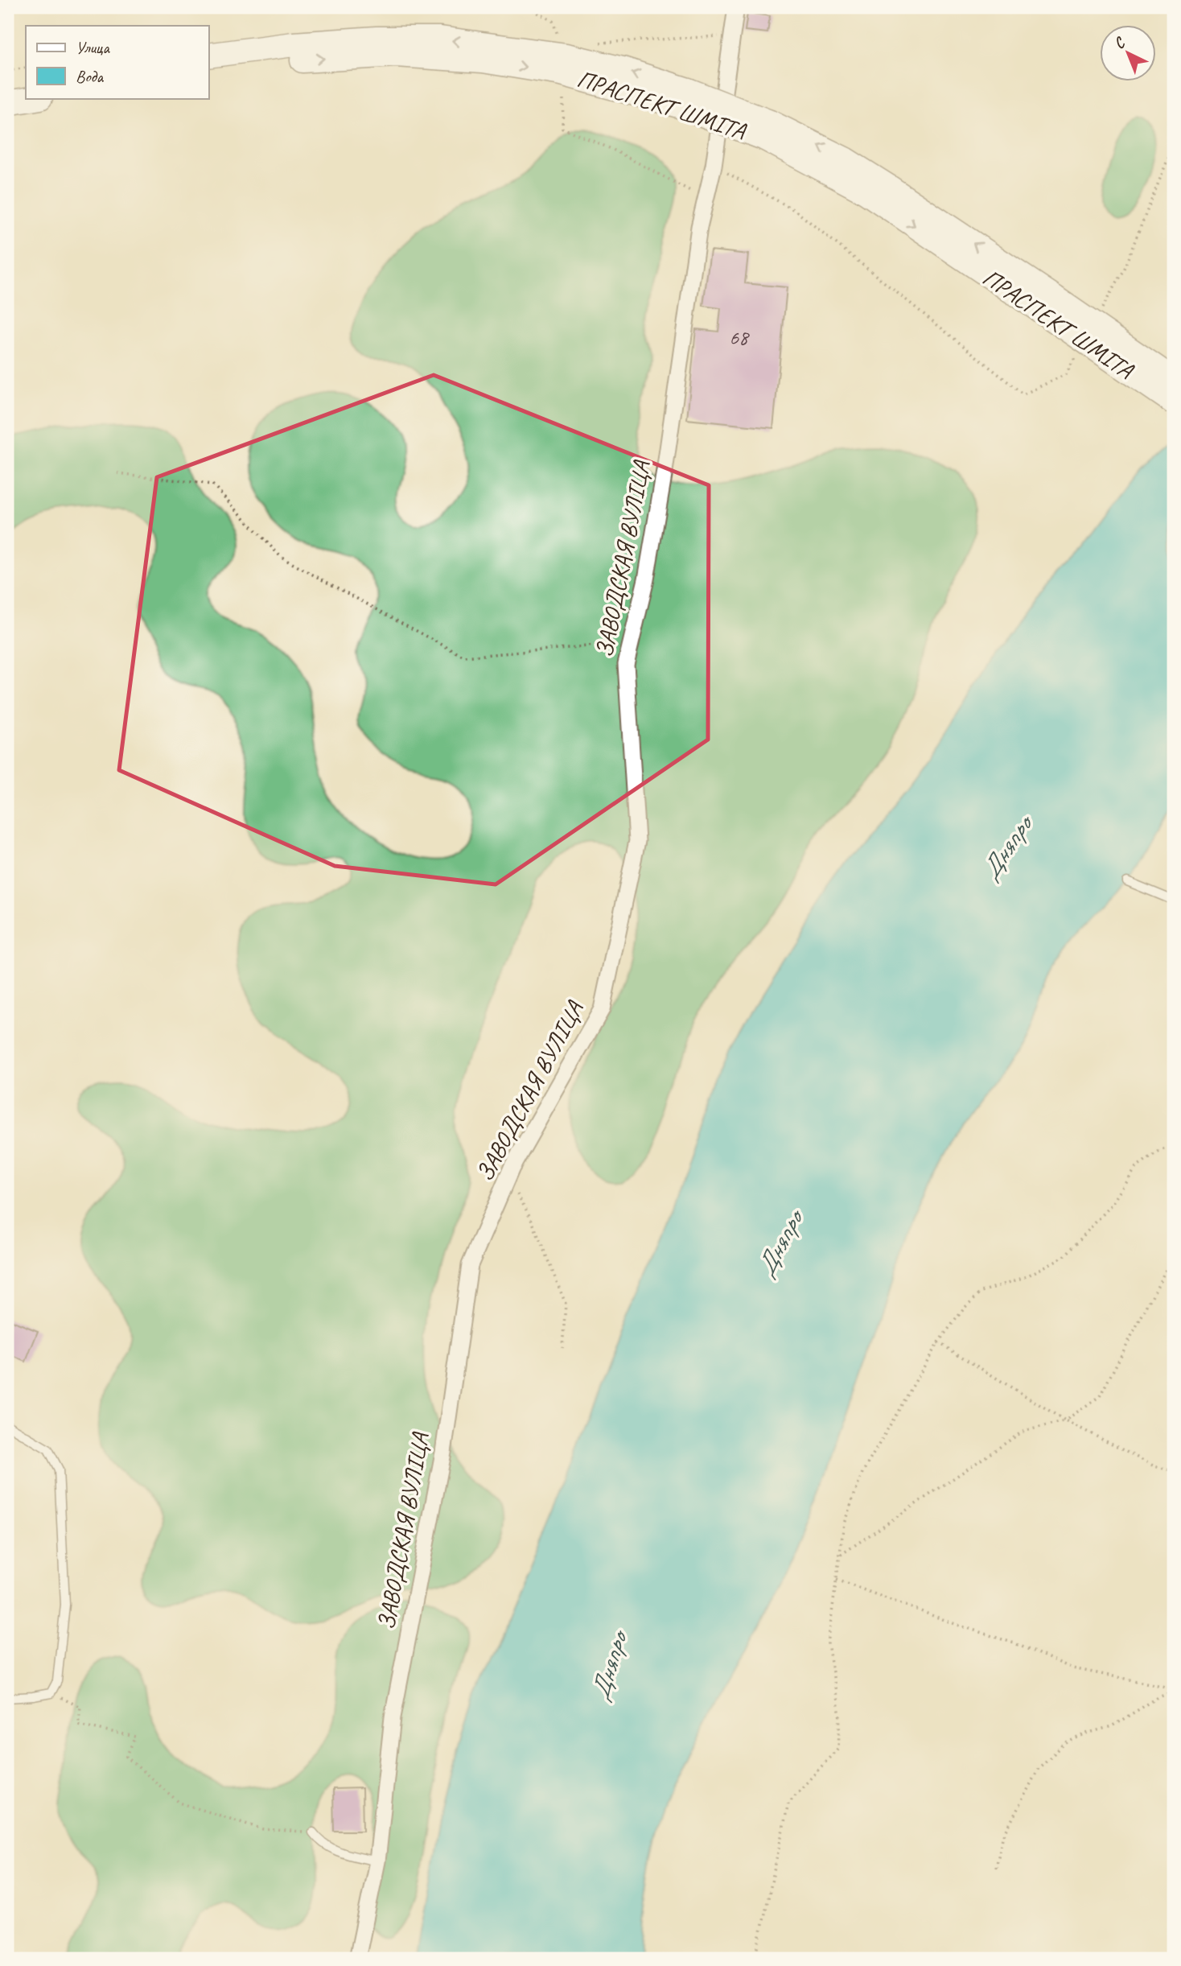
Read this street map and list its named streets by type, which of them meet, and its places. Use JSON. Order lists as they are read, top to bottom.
{
  "streets": {
    "main road": ["ПРАСПЕКТ ШМІТА"],
    "street": ["ЗАВОДСКАЯ ВУЛІЦА"]
  },
  "water": ["Дняпро"],
  "house_numbers": ["68"],
  "legend": ["Улица", "Вода"],
  "north": "top left"
}
